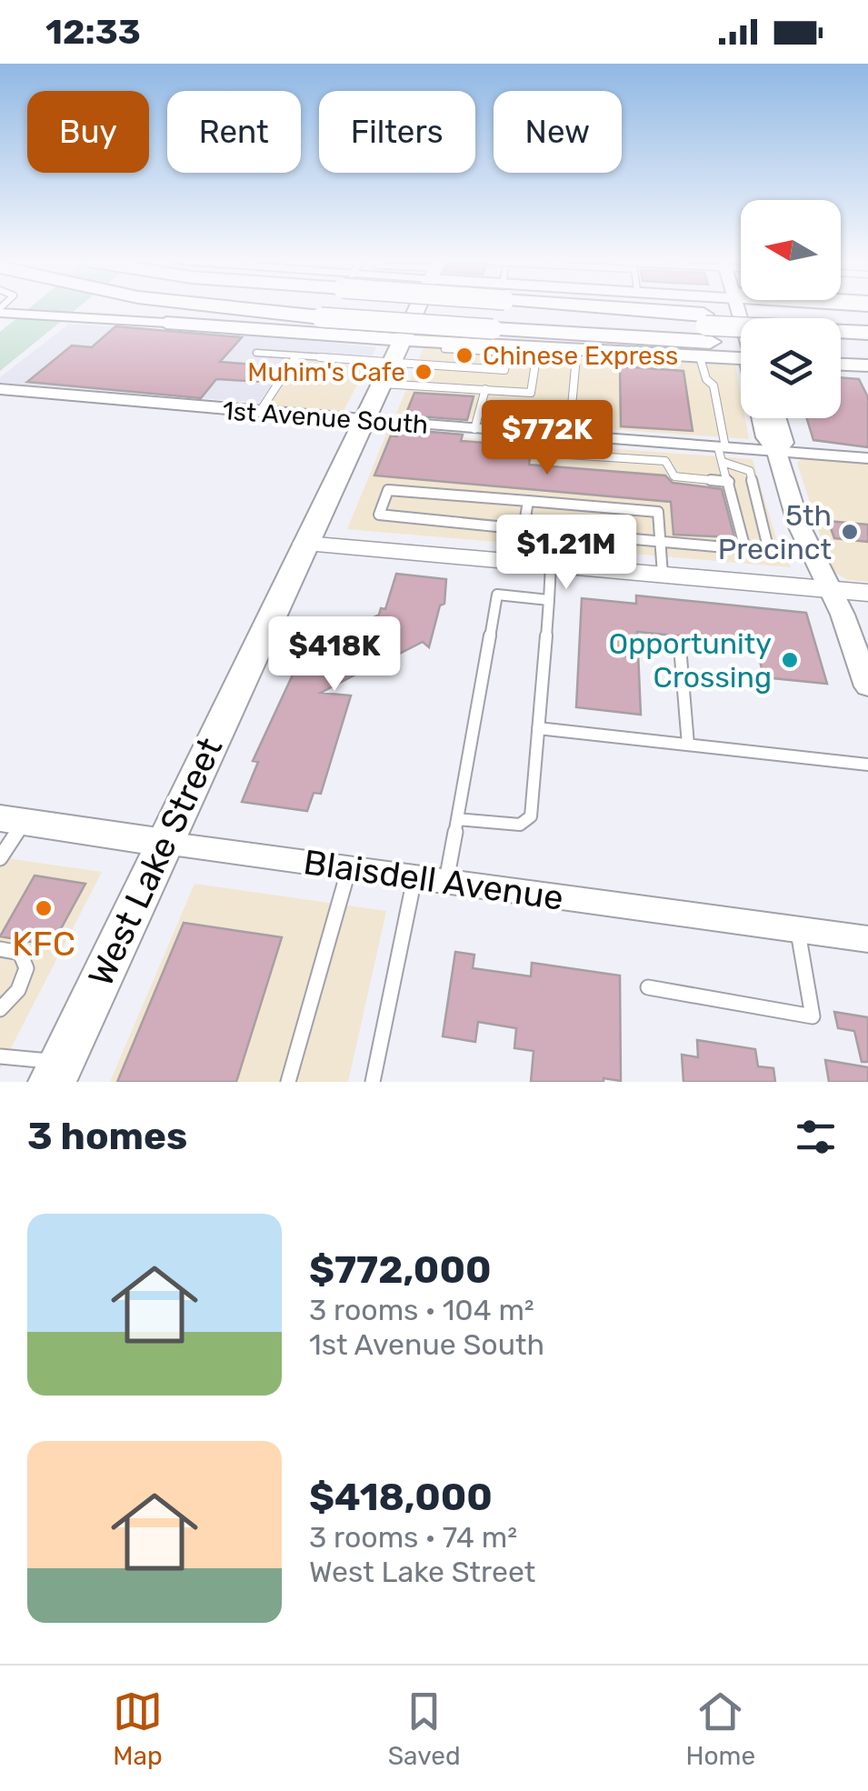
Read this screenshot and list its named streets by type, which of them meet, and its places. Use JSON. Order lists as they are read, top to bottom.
{
  "streets": {
    "main road": ["West Lake Street"],
    "street": ["1st Avenue South", "Blaisdell Avenue"]
  },
  "crossings": [
    ["1st Avenue South", "West Lake Street"],
    ["West Lake Street", "Blaisdell Avenue"]
  ],
  "places": [
    "Chinese Express",
    "Muhim's Cafe",
    "5th Precinct",
    "Opportunity Crossing",
    "KFC"
  ],
  "north": "left",
  "page": {
    "status": "12:33",
    "chip": [
      "Buy",
      "Rent",
      "Filters",
      "New"
    ],
    "price": ["$772K", "$1.21M", "$418K"],
    "heading": "3 homes",
    "list": [
      {
        "name": "$772,000",
        "note": "3 rooms · 104 m² · 1st Avenue South"
      },
      {
        "name": "$418,000",
        "note": "3 rooms · 74 m² · West Lake Street"
      }
    ],
    "tabs": ["Map", "Saved", "Home"]
  }
}
